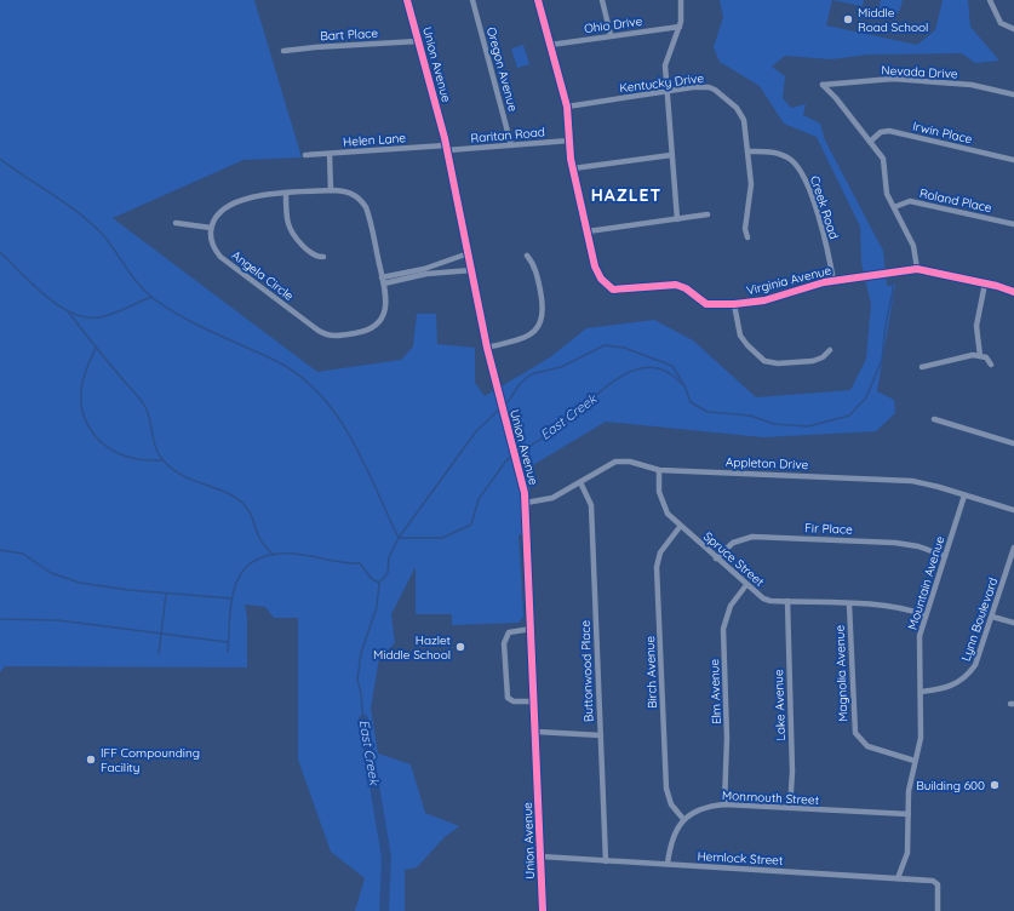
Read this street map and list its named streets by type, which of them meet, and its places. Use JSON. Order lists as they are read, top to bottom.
{
  "streets": {
    "street": [
      "Ohio Drive",
      "Bart Place",
      "Union Avenue",
      "Oregon Avenue",
      "Nevada Drive",
      "Kentucky Drive",
      "Irwin Place",
      "Raritan Road",
      "Helen Lane",
      "Roland Place",
      "Creek Road",
      "Angela Circle",
      "Virginia Avenue",
      "Appleton Drive",
      "Fir Place",
      "Spruce Street",
      "Mountain Avenue",
      "Lynn Boulevard",
      "Buttonwood Place",
      "Birch Avenue",
      "Magnolia Avenue",
      "Elm Avenue",
      "Lake Avenue",
      "Monmouth Street",
      "Hemlock Street"
    ]
  },
  "crossings": [
    ["Ohio Drive", "Virginia Avenue"],
    ["Bart Place", "Union Avenue"],
    ["Union Avenue", "Raritan Road"],
    ["Union Avenue", "Helen Lane"],
    ["Union Avenue", "Appleton Drive"],
    ["Union Avenue", "Hemlock Street"],
    ["Oregon Avenue", "Raritan Road"],
    ["Nevada Drive", "Irwin Place"],
    ["Kentucky Drive", "Creek Road"],
    ["Kentucky Drive", "Virginia Avenue"],
    ["Raritan Road", "Helen Lane"],
    ["Raritan Road", "Virginia Avenue"],
    ["Creek Road", "Virginia Avenue"],
    ["Appleton Drive", "Spruce Street"],
    ["Appleton Drive", "Mountain Avenue"],
    ["Appleton Drive", "Buttonwood Place"],
    ["Fir Place", "Spruce Street"],
    ["Fir Place", "Mountain Avenue"],
    ["Spruce Street", "Mountain Avenue"],
    ["Spruce Street", "Birch Avenue"],
    ["Spruce Street", "Magnolia Avenue"],
    ["Spruce Street", "Elm Avenue"],
    ["Spruce Street", "Lake Avenue"],
    ["Mountain Avenue", "Lynn Boulevard"],
    ["Mountain Avenue", "Magnolia Avenue"],
    ["Mountain Avenue", "Monmouth Street"],
    ["Mountain Avenue", "Hemlock Street"],
    ["Buttonwood Place", "Hemlock Street"],
    ["Birch Avenue", "Monmouth Street"],
    ["Elm Avenue", "Monmouth Street"],
    ["Lake Avenue", "Monmouth Street"]
  ],
  "districts": ["HAZLET"],
  "water": ["East Creek"],
  "places": [
    "Middle Road School",
    "Hazlet Middle School",
    "IFF Compounding Facility",
    "Building 600"
  ]
}
